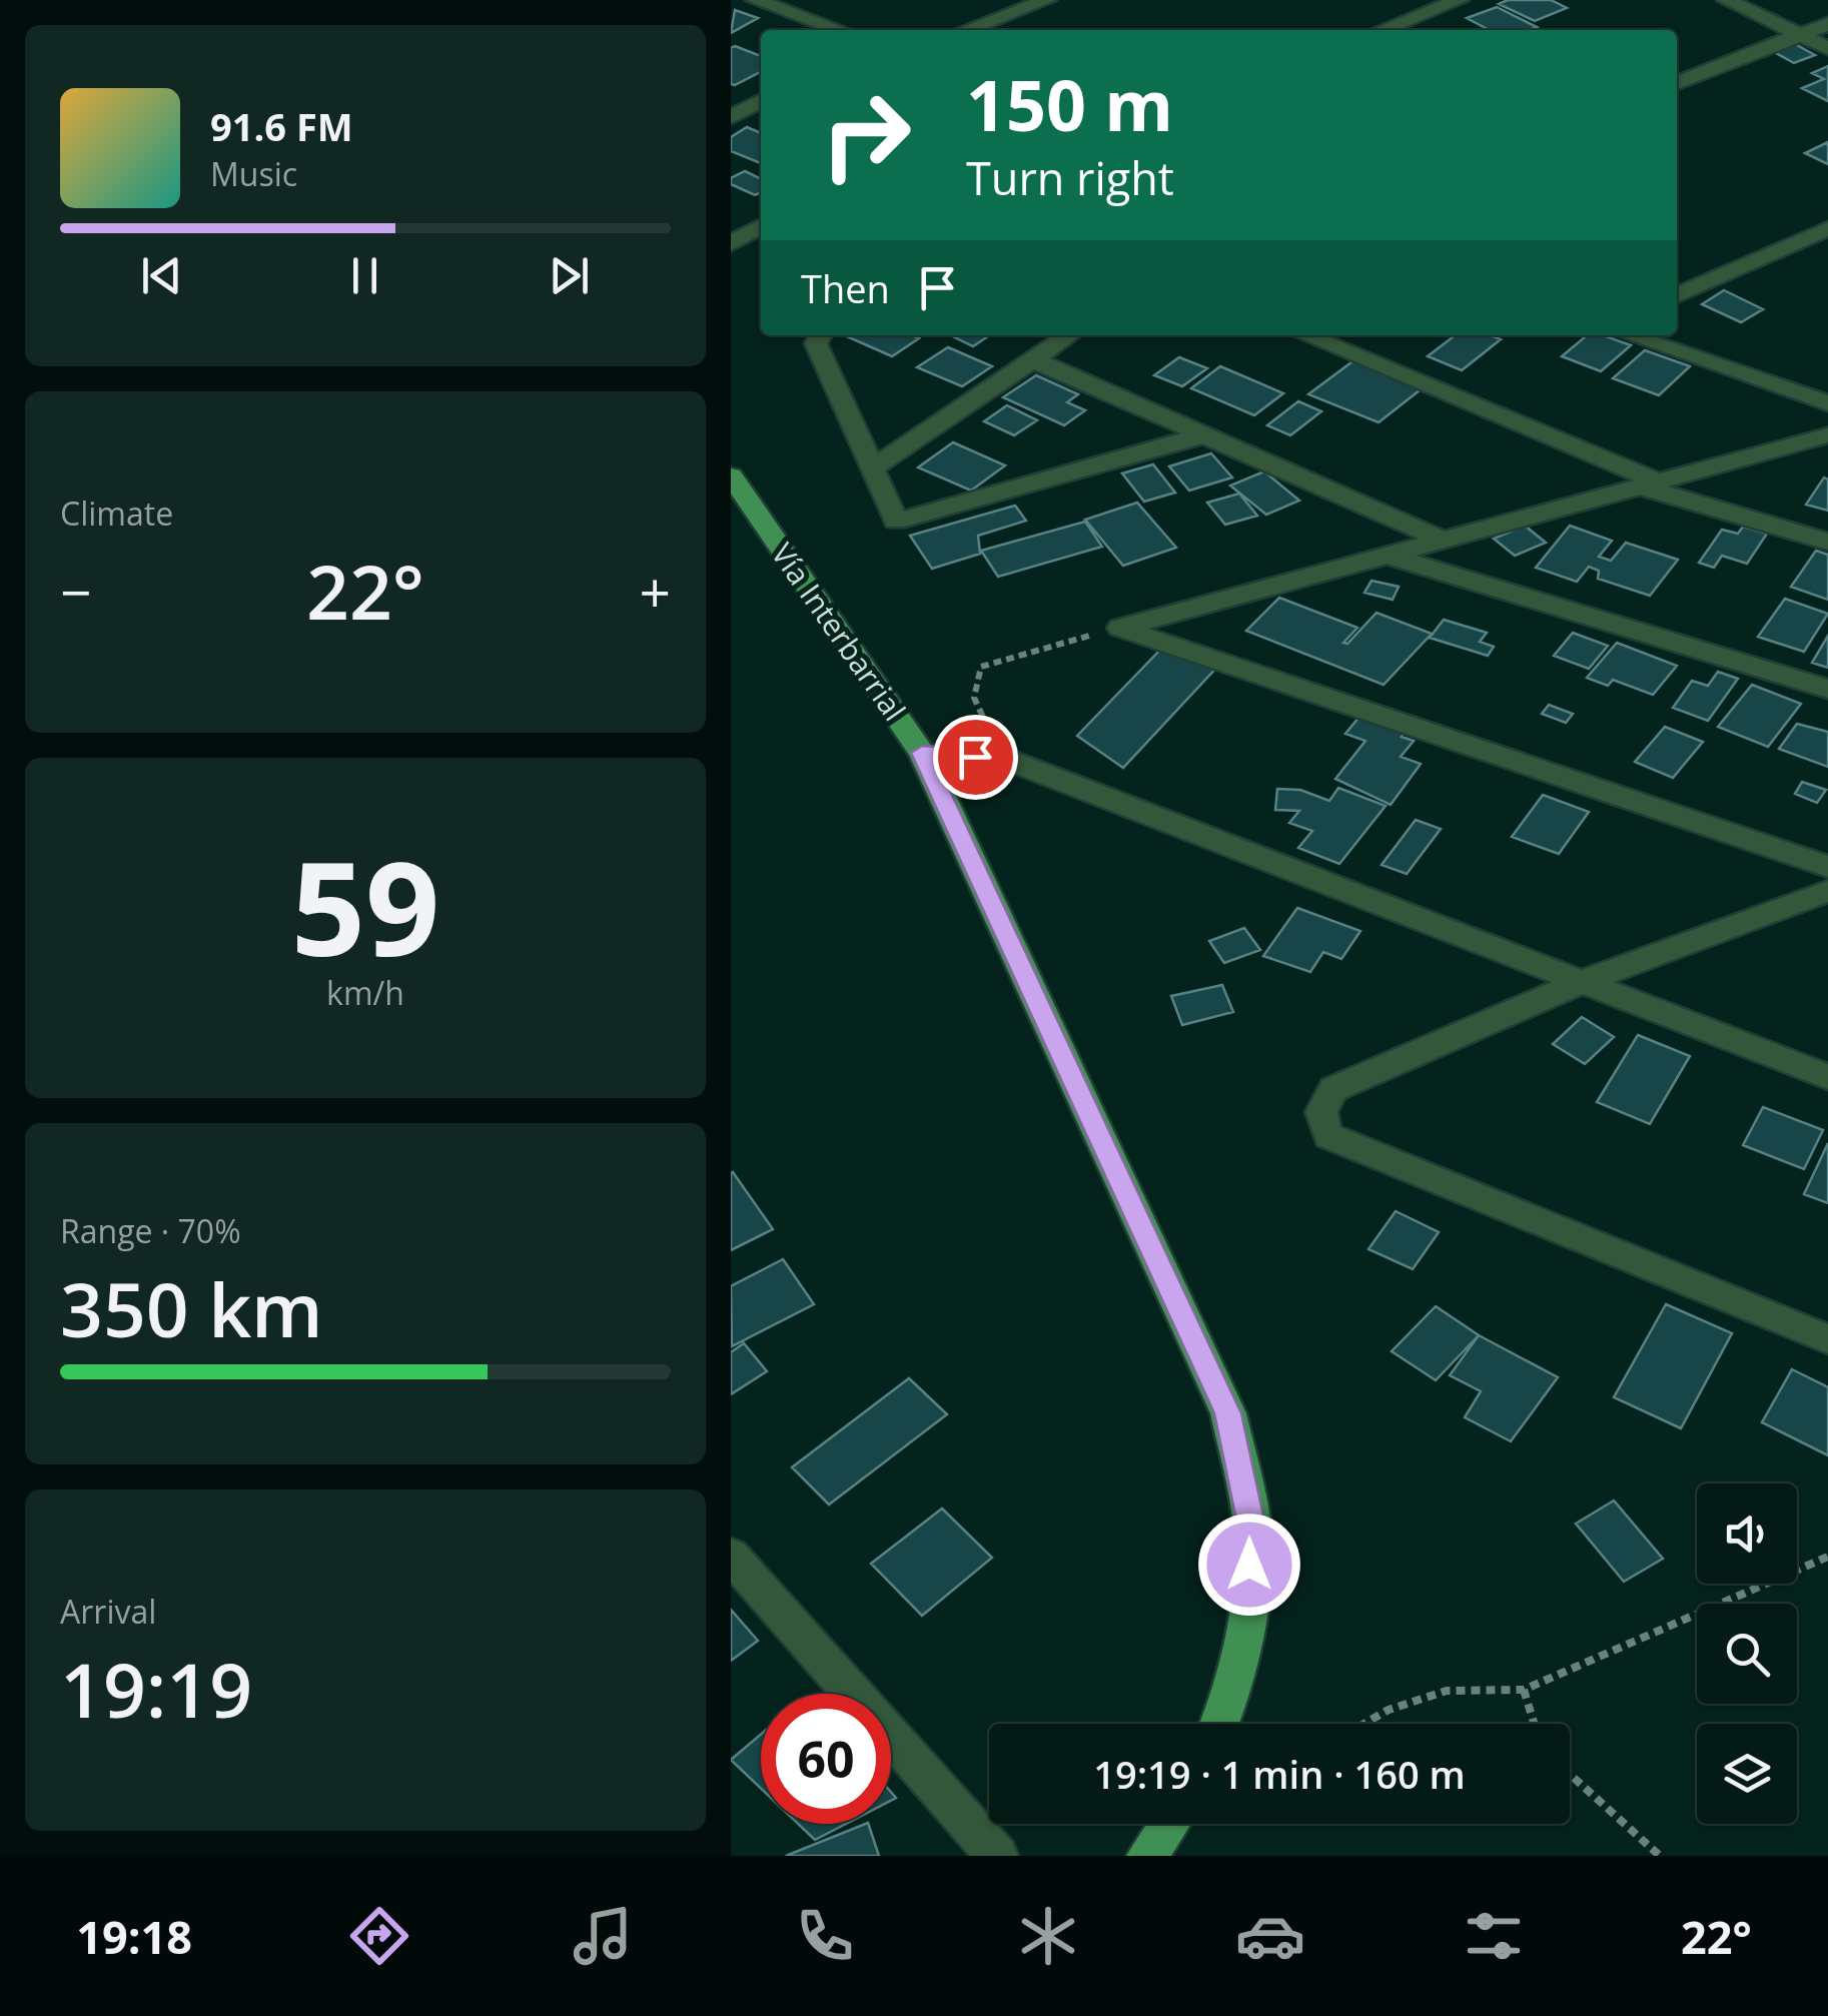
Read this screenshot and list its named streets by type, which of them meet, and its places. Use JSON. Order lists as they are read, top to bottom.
{
  "streets": {
    "main road": ["Vía Interbarrial"]
  },
  "page": {
    "turn": ["150 m", "Turn right"],
    "song": ["91.6 FM", "Music"],
    "then": "Then",
    "tile": [
      "Climate",
      ["59", "km/h"],
      ["Range · 70%", "350 km"],
      ["Arrival", "19:19"]
    ],
    "heat": ["−", "22°", "+"],
    "limit": "60",
    "trip": "19:19 · 1 min · 160 m",
    "tabs": ["19:18", "22°"]
  }
}
